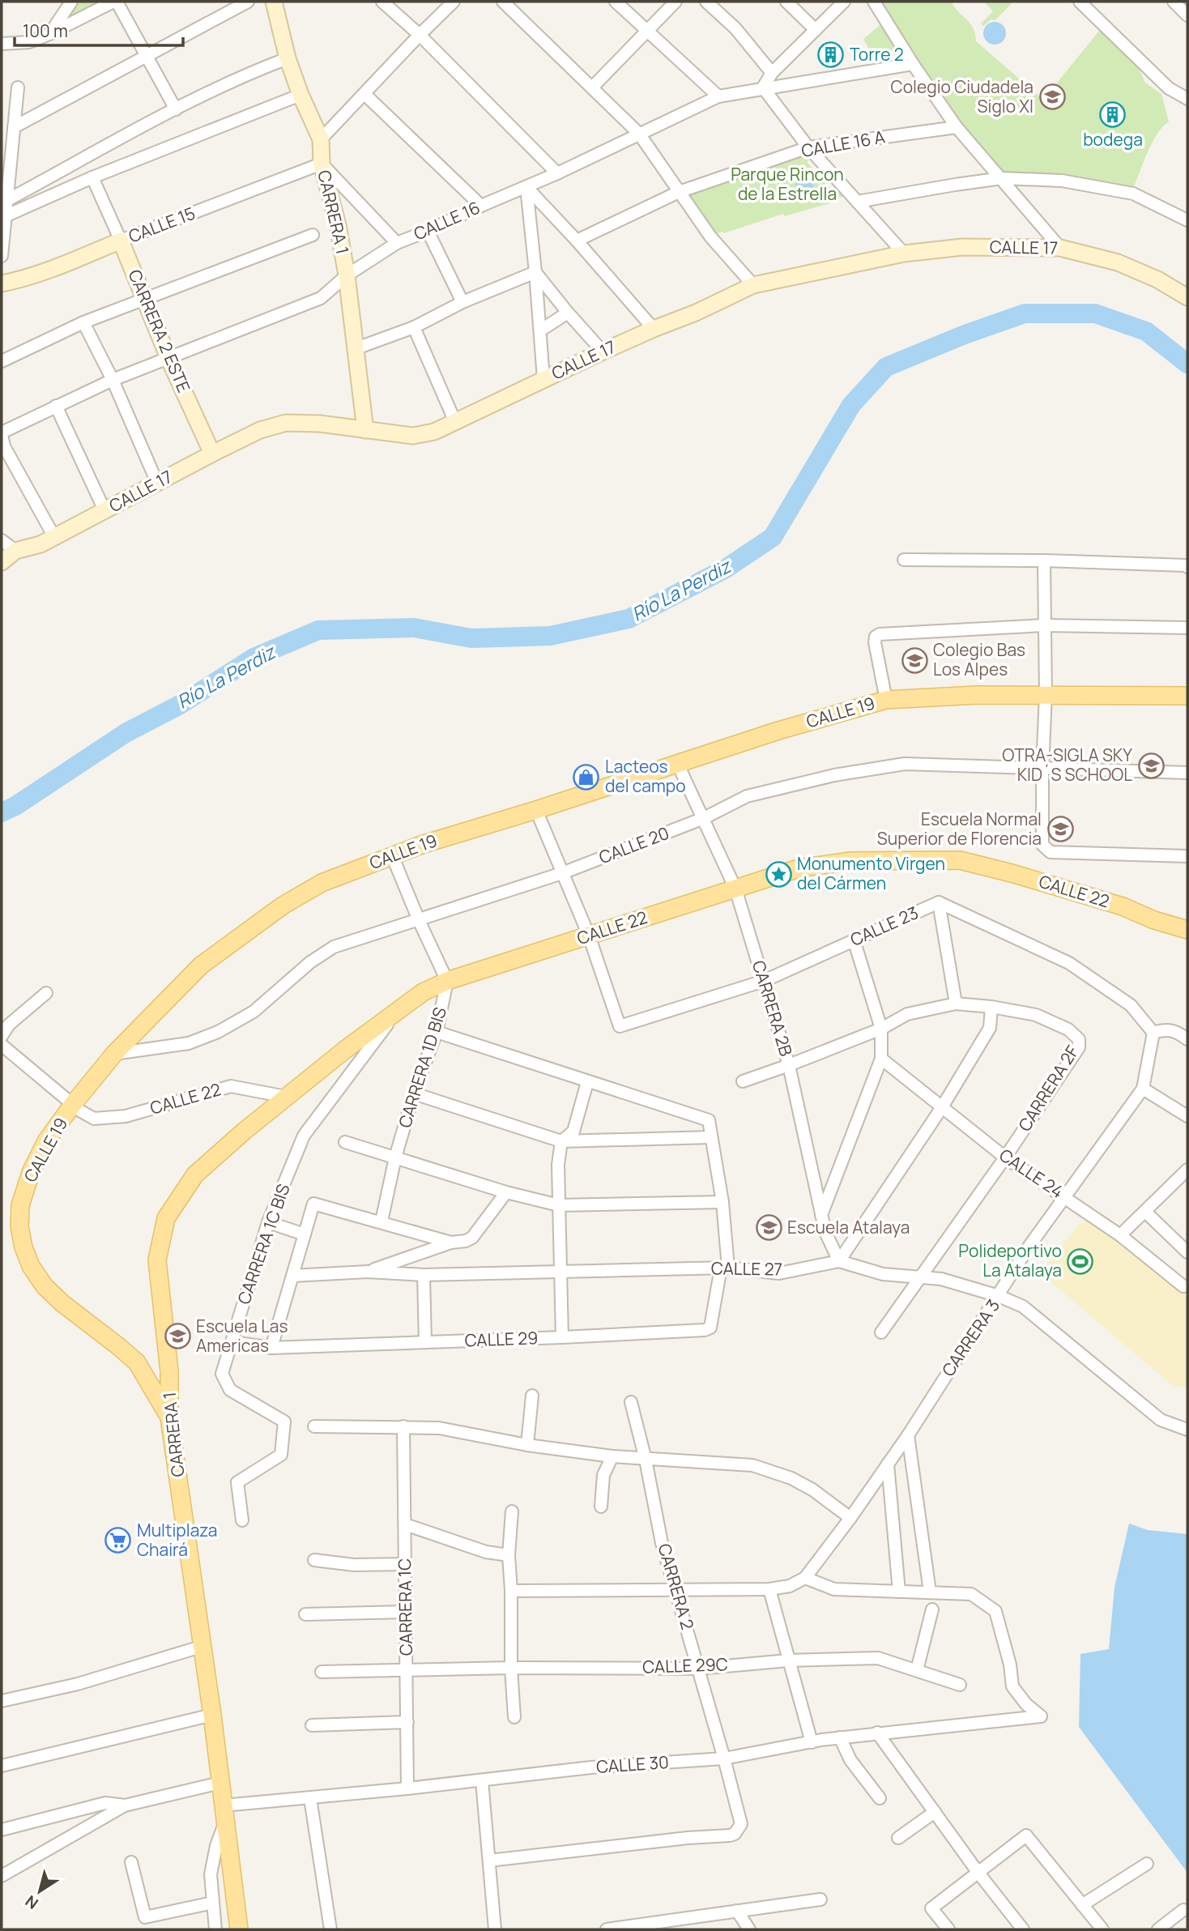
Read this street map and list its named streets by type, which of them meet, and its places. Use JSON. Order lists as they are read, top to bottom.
{
  "streets": {
    "main road": [
      "CARRERA 1",
      "CALLE 15",
      "CALLE 17",
      "CARRERA 2 ESTE",
      "CALLE 19",
      "CALLE 22"
    ],
    "street": [
      "CALLE 16 A",
      "CALLE 16",
      "CALLE 20",
      "CALLE 23",
      "CARRERA 2B",
      "CARRERA 1D BIS",
      "CARRERA 2F",
      "CALLE 24",
      "CARRERA 1C BIS",
      "CALLE 27",
      "CARRERA 3",
      "CALLE 29",
      "CARRERA 2",
      "CARRERA 1C",
      "CALLE 29C",
      "CALLE 30"
    ]
  },
  "crossings": [
    ["CARRERA 1", "CALLE 16"],
    ["CARRERA 1", "CALLE 15"],
    ["CARRERA 1", "CALLE 17"],
    ["CARRERA 1", "CALLE 19"],
    ["CARRERA 1", "CALLE 22"],
    ["CARRERA 1", "CALLE 30"],
    ["CALLE 16", "CARRERA 2 ESTE"],
    ["CALLE 15", "CARRERA 2 ESTE"],
    ["CALLE 17", "CARRERA 2 ESTE"],
    ["CALLE 19", "CALLE 20"],
    ["CALLE 19", "CALLE 22"],
    ["CALLE 19", "CARRERA 2B"],
    ["CALLE 20", "CARRERA 2B"],
    ["CALLE 22", "CALLE 23"],
    ["CALLE 22", "CARRERA 2B"],
    ["CALLE 22", "CARRERA 1D BIS"],
    ["CALLE 22", "CARRERA 1C BIS"],
    ["CALLE 23", "CARRERA 2B"],
    ["CALLE 23", "CARRERA 3"],
    ["CARRERA 2B", "CALLE 27"],
    ["CARRERA 2F", "CALLE 24"],
    ["CARRERA 2F", "CALLE 27"],
    ["CALLE 24", "CARRERA 3"],
    ["CARRERA 1C BIS", "CALLE 29"],
    ["CALLE 27", "CARRERA 3"],
    ["CALLE 27", "CALLE 29"],
    ["CARRERA 2", "CALLE 29C"],
    ["CARRERA 2", "CALLE 30"],
    ["CARRERA 1C", "CALLE 29C"],
    ["CARRERA 1C", "CALLE 30"]
  ],
  "water": ["Río La Perdiz"],
  "parks": ["Parque Rincon de la Estrella"],
  "places": {
    "building": ["Torre 2", "bodega"],
    "school or university": [
      "Colegio Ciudadela Siglo XI",
      "Colegio Bas Los Alpes",
      "OTRA-SIGLA SKY KID´S SCHOOL",
      "Escuela Normal Superior de Florencia",
      "Escuela Atalaya",
      "Escuela Las Americas"
    ],
    "shop": ["Lacteos del campo"],
    "place": ["Monumento Virgen del Cármen"],
    "sports": ["Polideportivo La Atalaya"],
    "supermarket": ["Multiplaza Chairá"]
  },
  "scale_bar": "100 m",
  "north": "bottom left"
}
